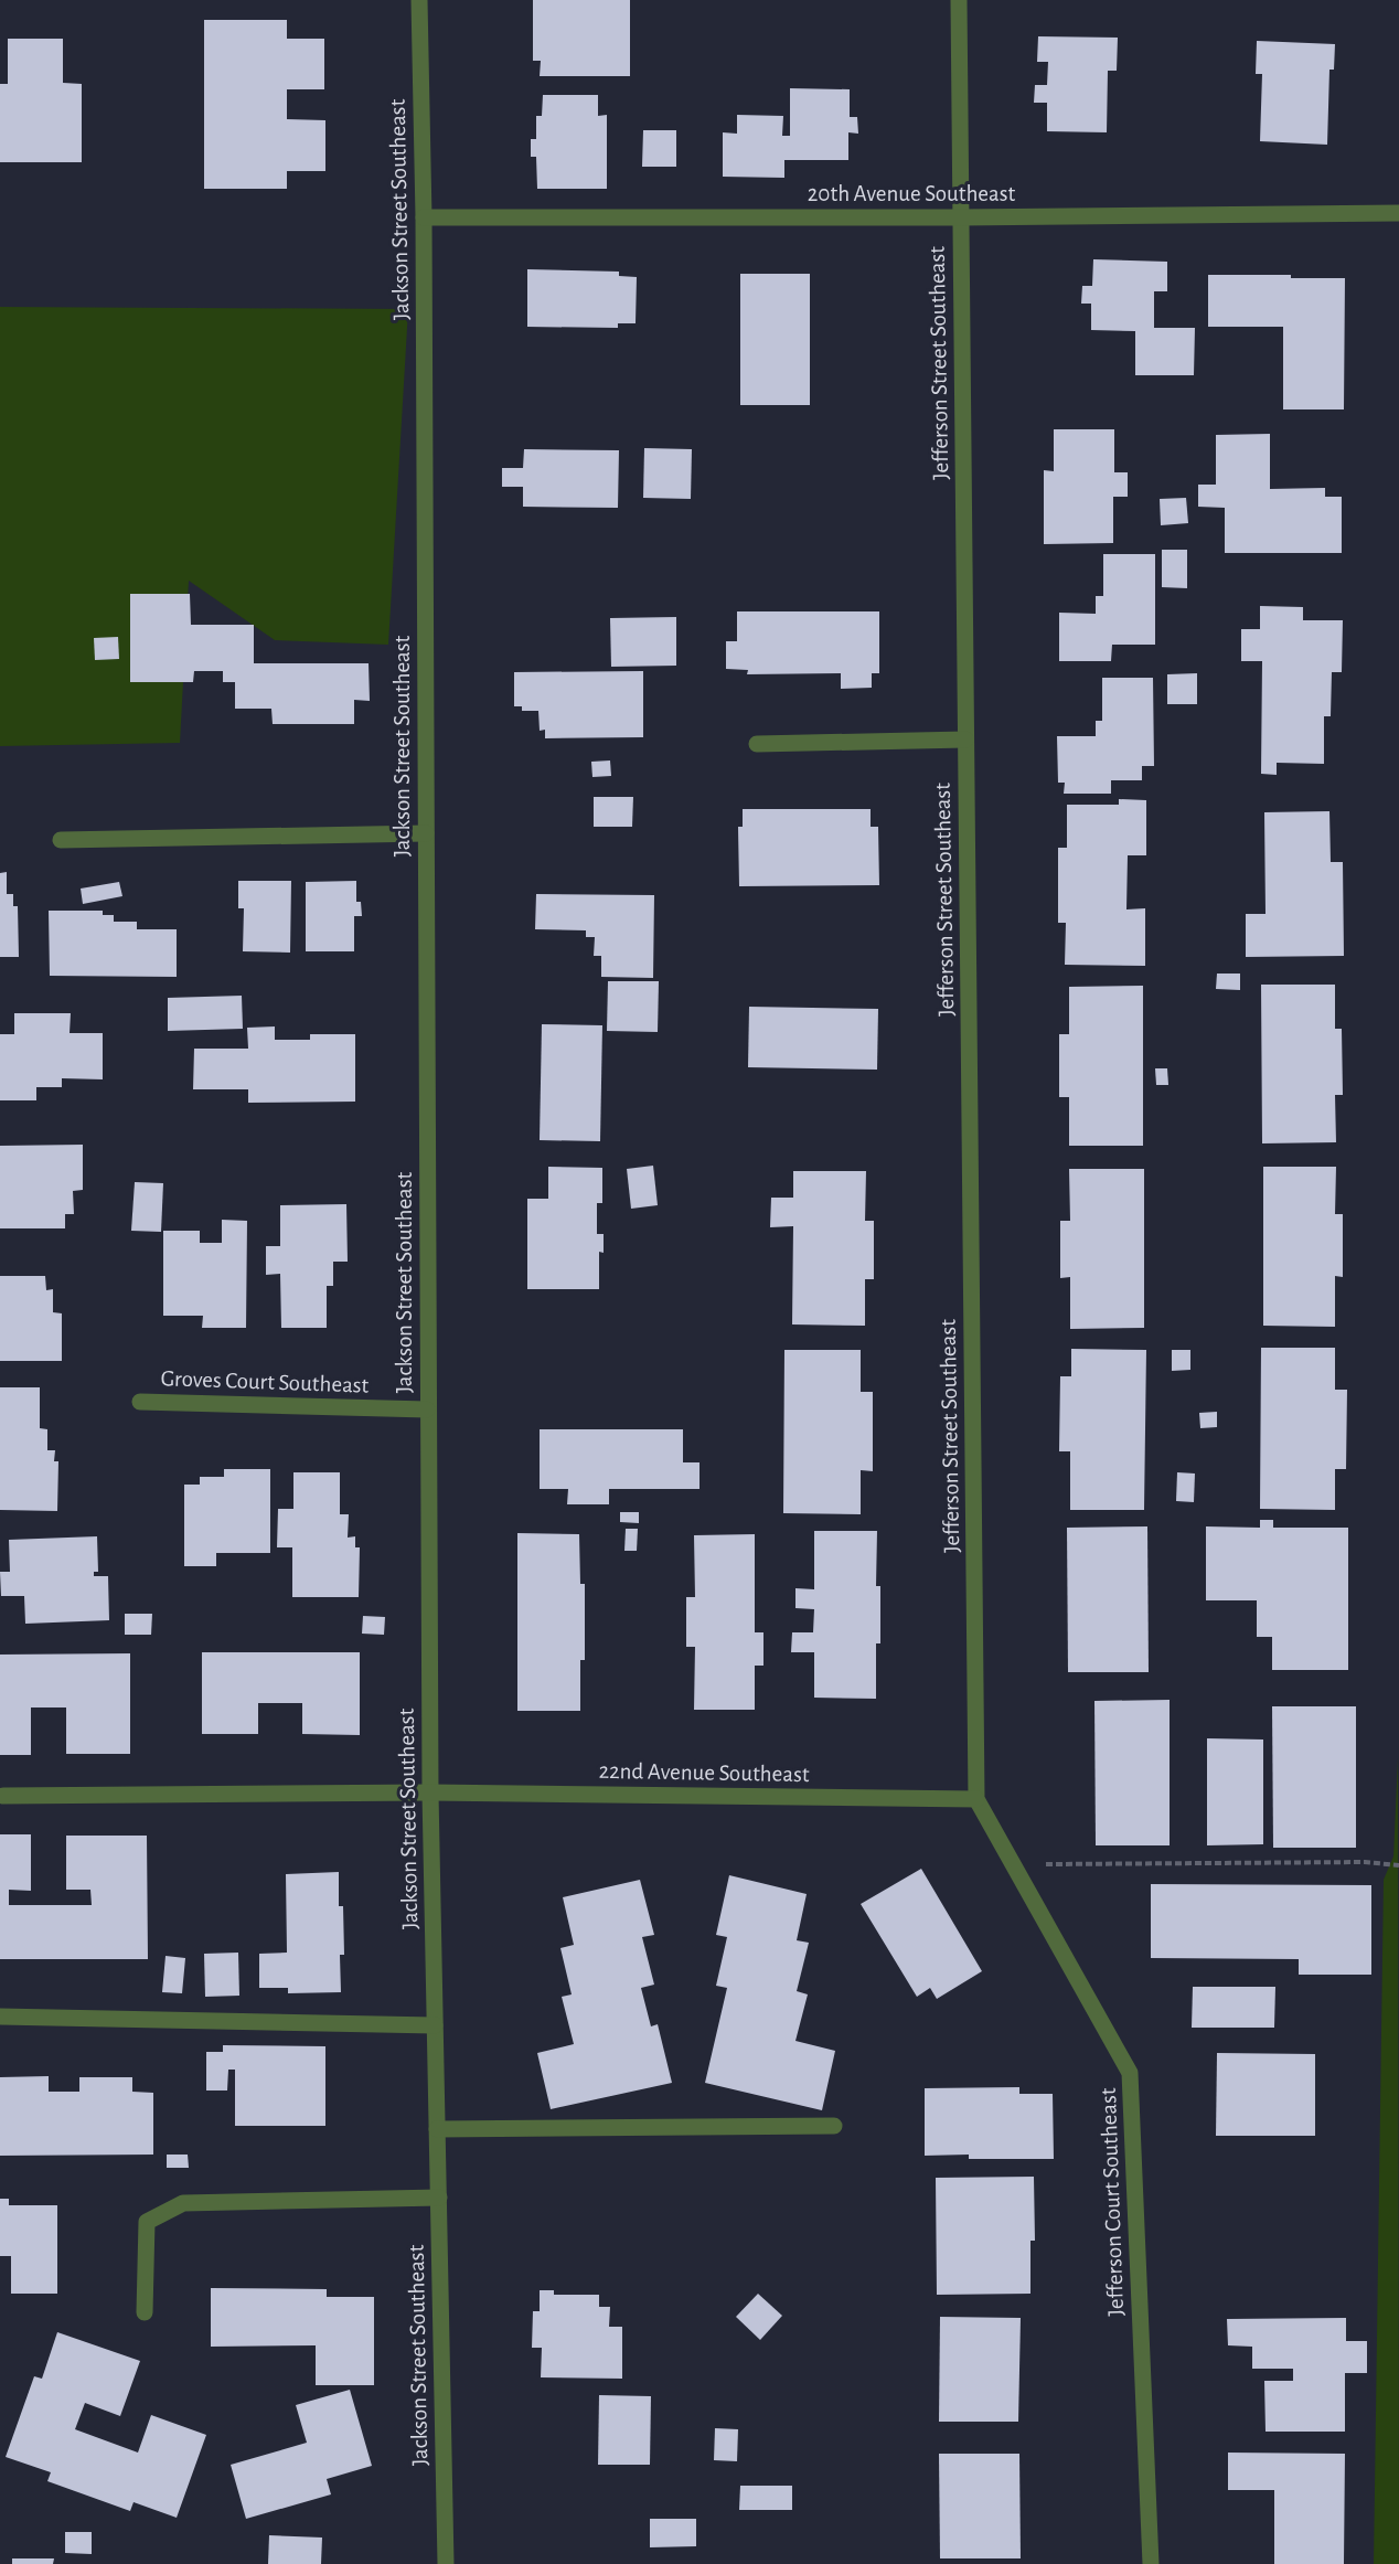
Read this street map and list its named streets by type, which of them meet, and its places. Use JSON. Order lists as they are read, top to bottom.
{
  "streets": {
    "street": [
      "20th Avenue Southeast",
      "Jackson Street Southeast",
      "Jefferson Street Southeast",
      "Groves Court Southeast",
      "22nd Avenue Southeast",
      "Jefferson Court Southeast"
    ]
  },
  "crossings": [
    ["20th Avenue Southeast", "Jackson Street Southeast"],
    ["20th Avenue Southeast", "Jefferson Street Southeast"],
    ["Jackson Street Southeast", "Groves Court Southeast"],
    ["Jackson Street Southeast", "22nd Avenue Southeast"],
    ["Jefferson Street Southeast", "22nd Avenue Southeast"],
    ["Jefferson Street Southeast", "Jefferson Court Southeast"],
    ["22nd Avenue Southeast", "Jefferson Court Southeast"]
  ]
}
